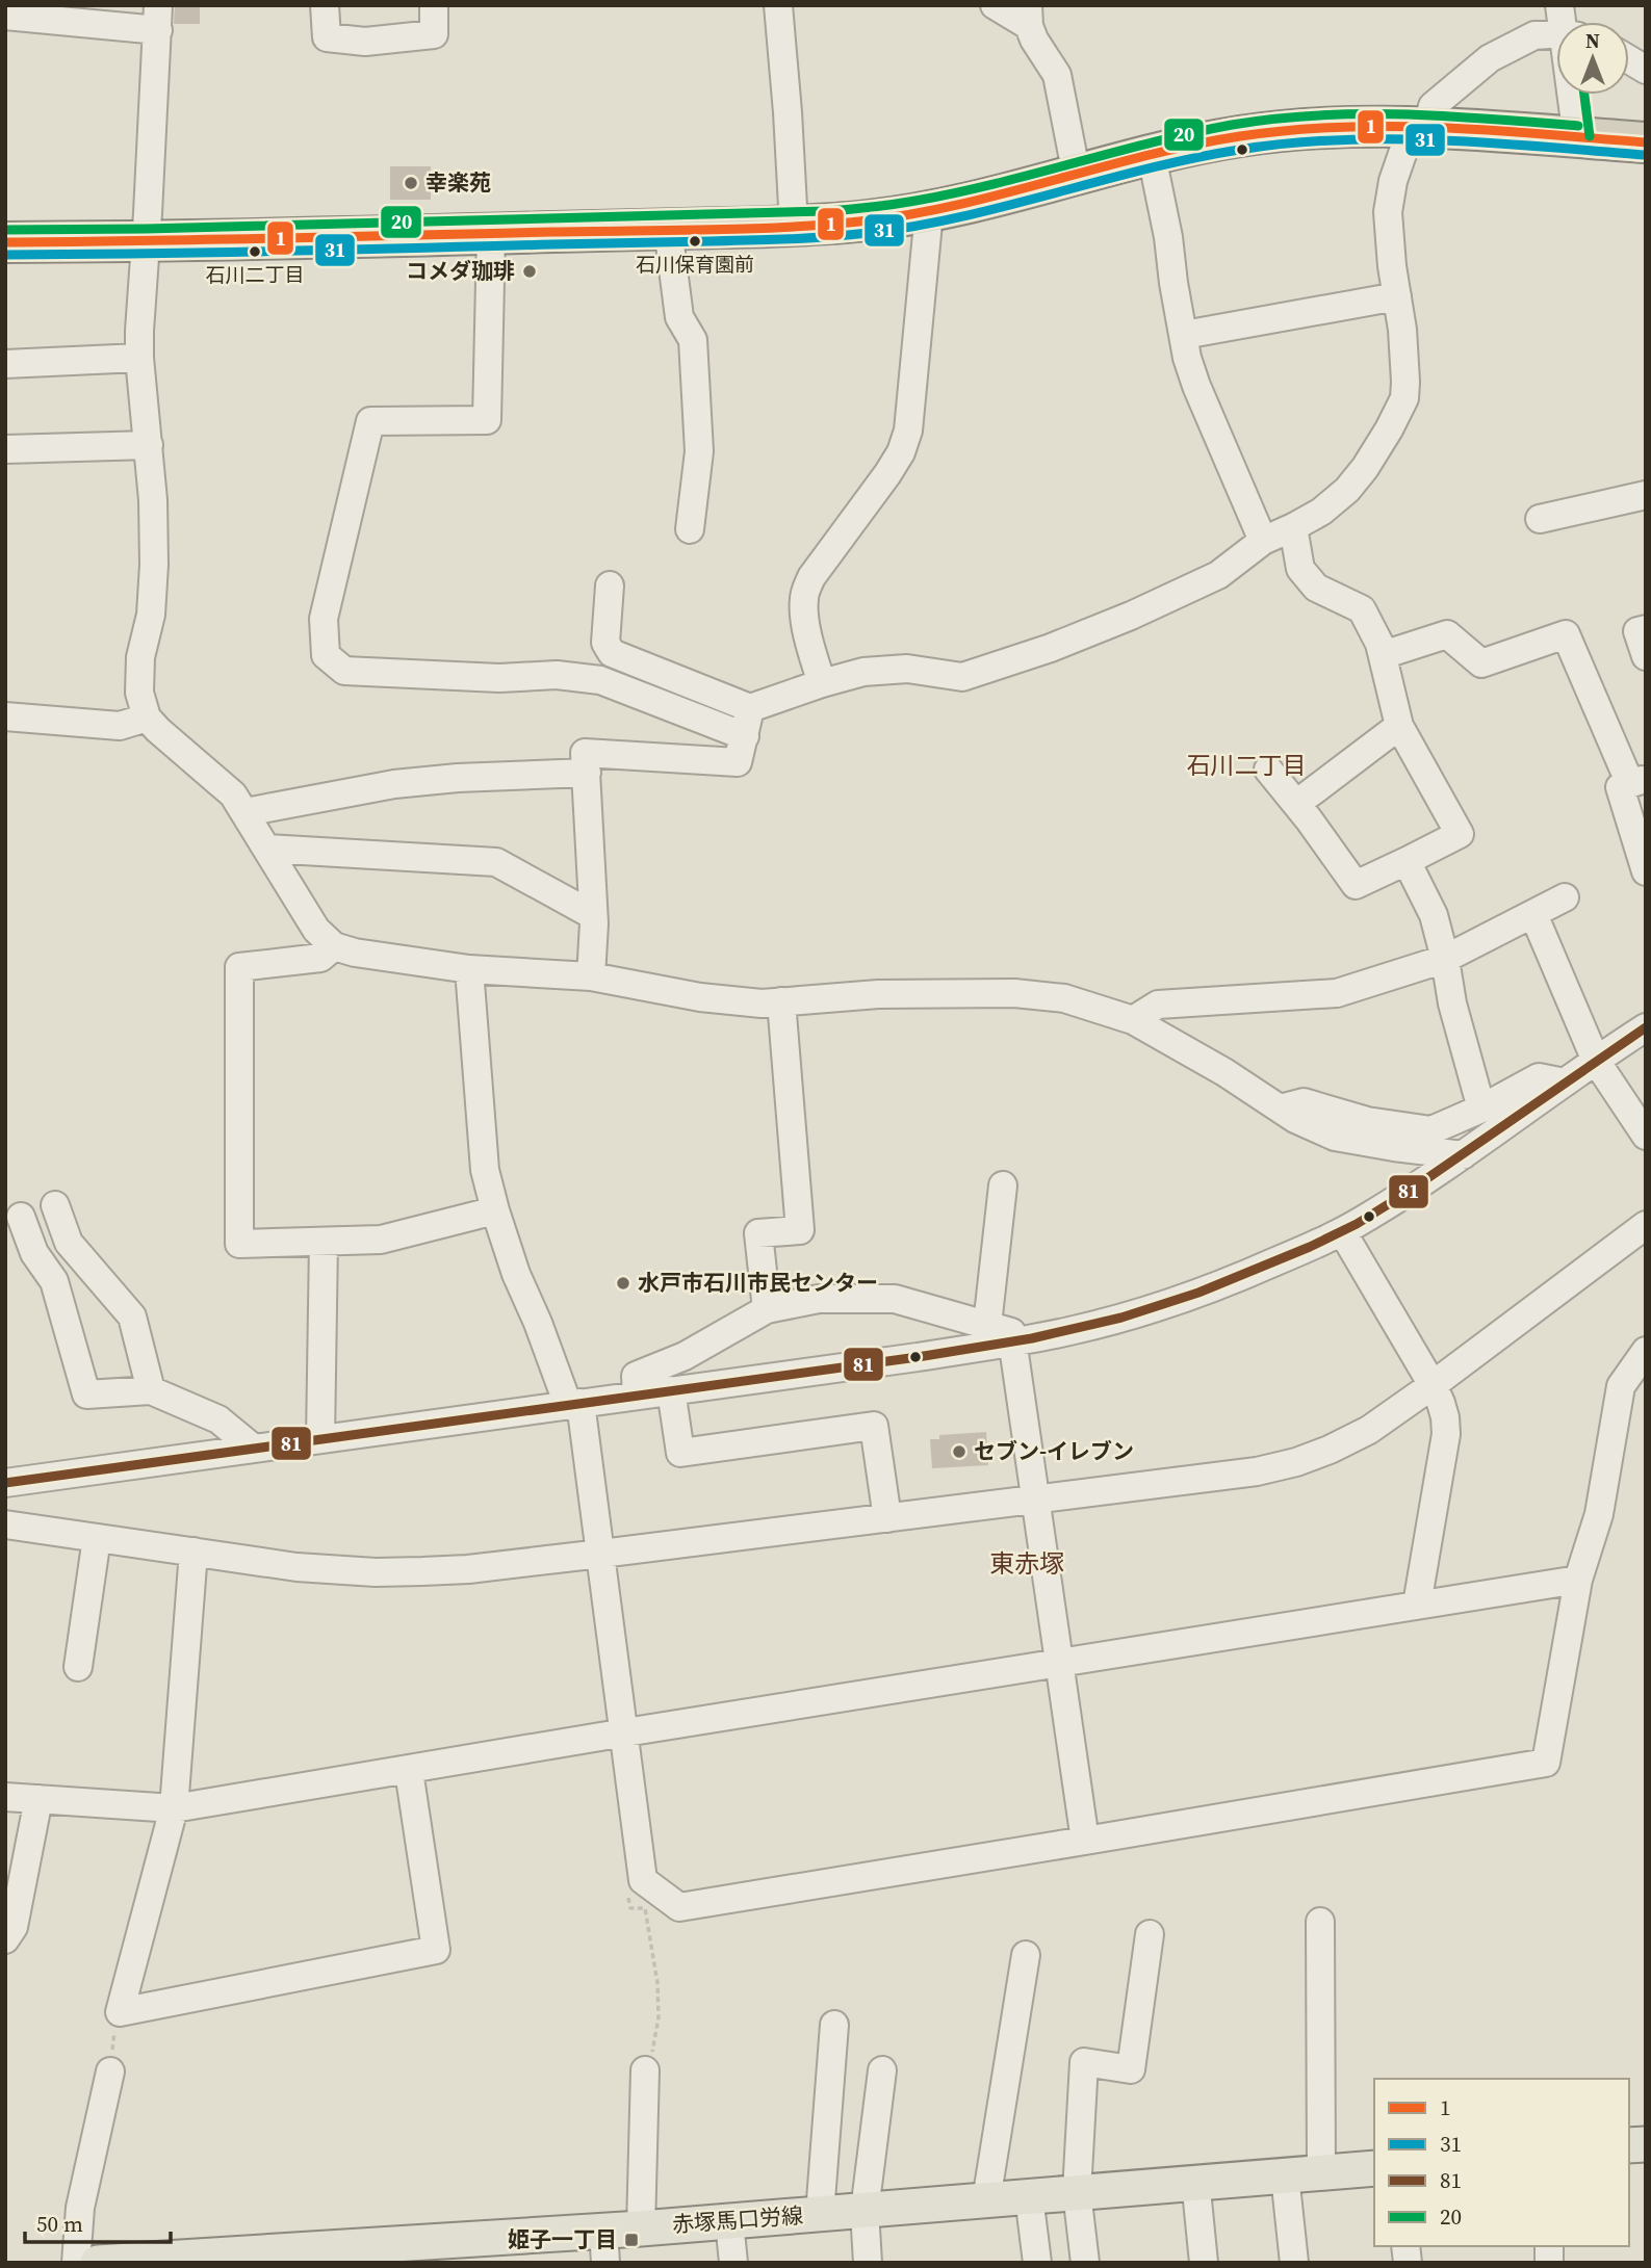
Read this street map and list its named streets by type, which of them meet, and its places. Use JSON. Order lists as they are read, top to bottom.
{
  "streets": {
    "main road": ["赤塚馬口労線"]
  },
  "districts": ["石川二丁目", "東赤塚"],
  "places": {
    "other": [
      "幸楽苑",
      "石川保育園前",
      "石川二丁目",
      "コメダ珈琲",
      "水戸市石川市民センター",
      "セブン-イレブン"
    ],
    "transit": ["姫子一丁目"]
  },
  "lines": [
    "transit line 20",
    "transit line 1",
    "transit line 31",
    "transit line 81"
  ],
  "legend": [
    "1",
    "31",
    "81",
    "20"
  ],
  "scale_bar": "50 m",
  "north": "top"
}
